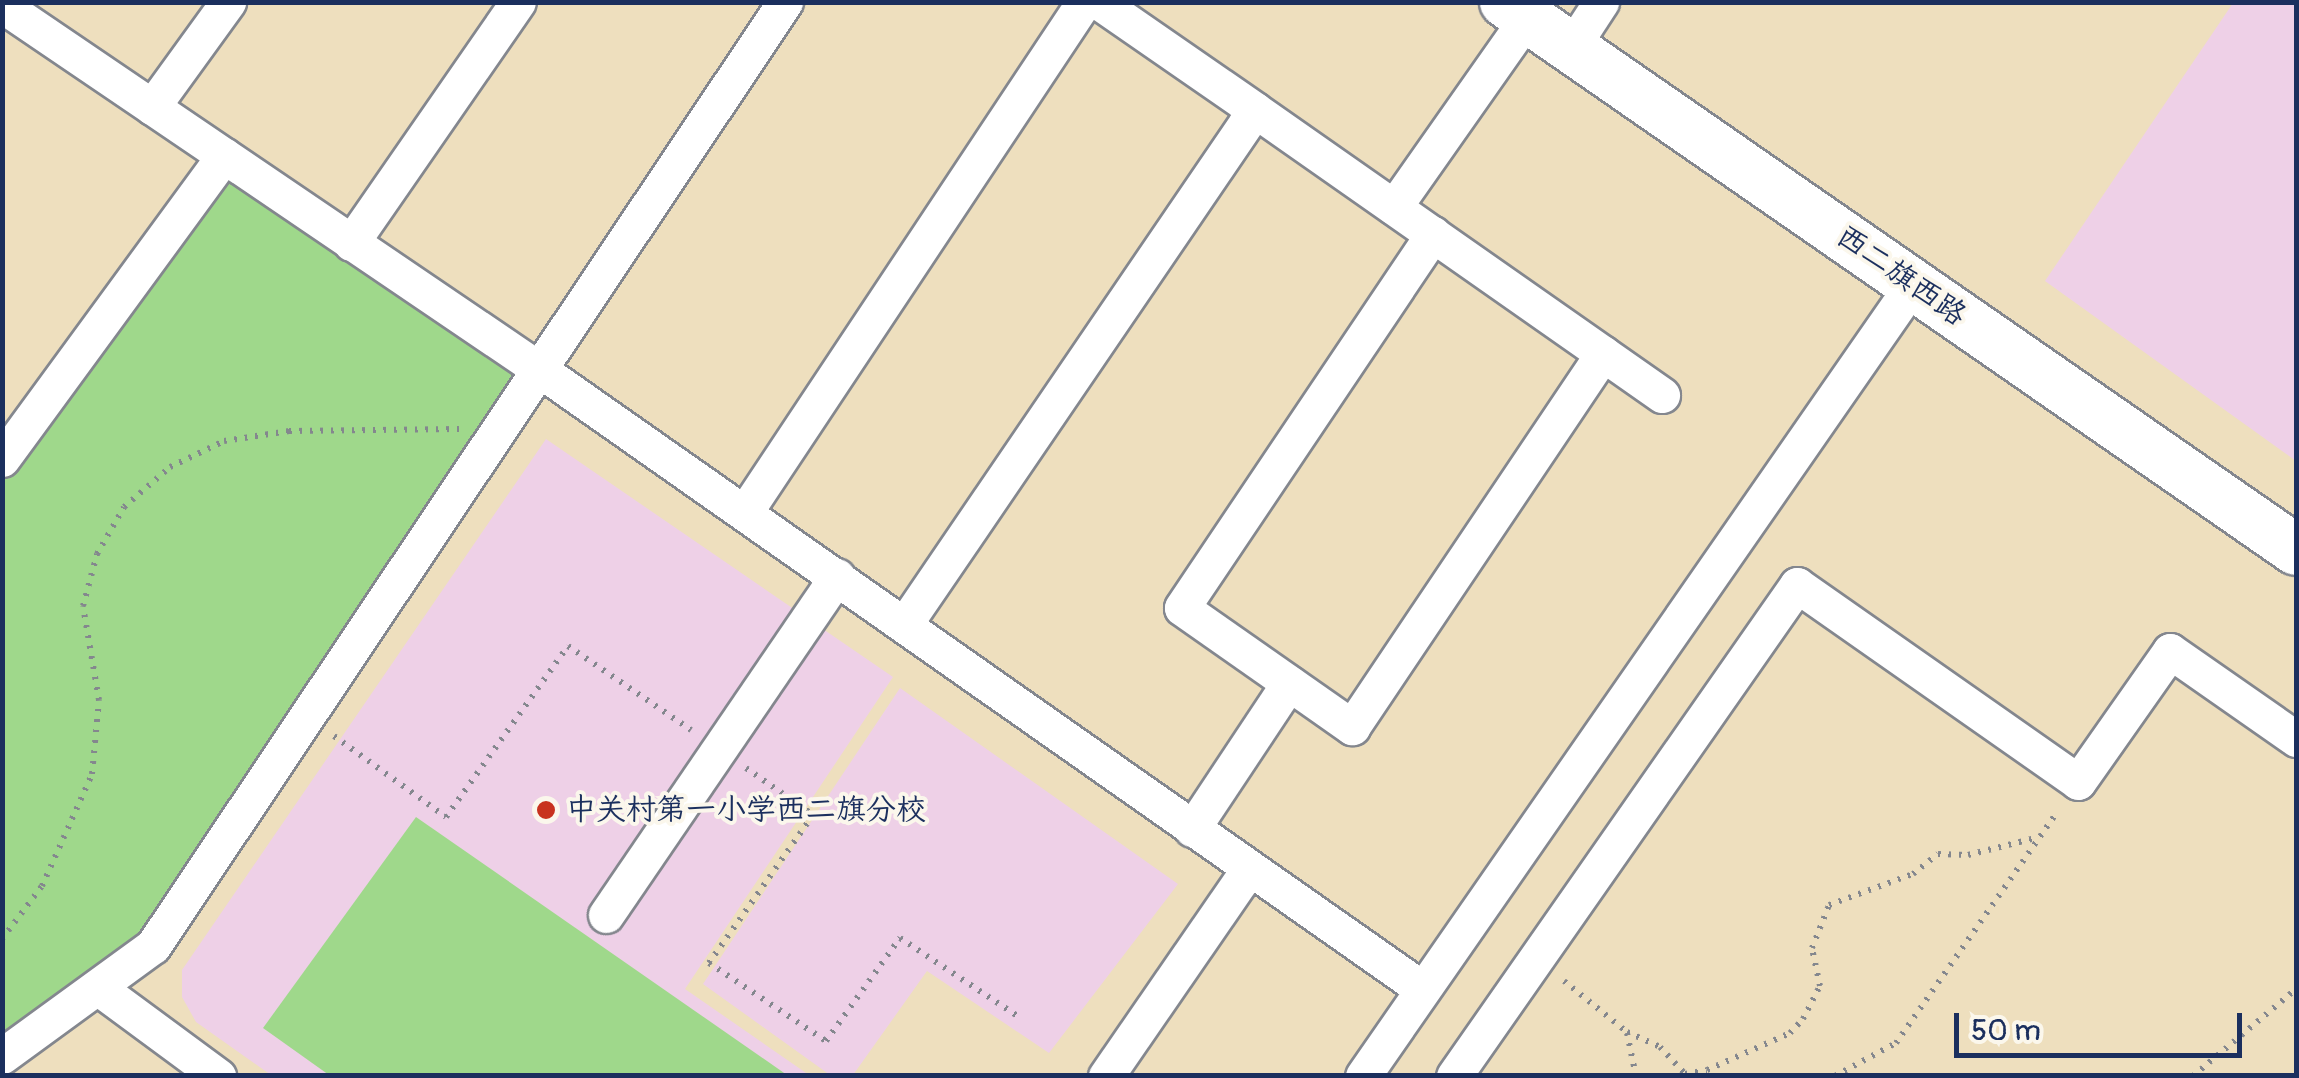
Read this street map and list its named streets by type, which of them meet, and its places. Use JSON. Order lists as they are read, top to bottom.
{
  "streets": {
    "street": ["西二旗西路"]
  },
  "places": ["中关村第一小学西二旗分校"],
  "scale_bar": "50 m"
}
